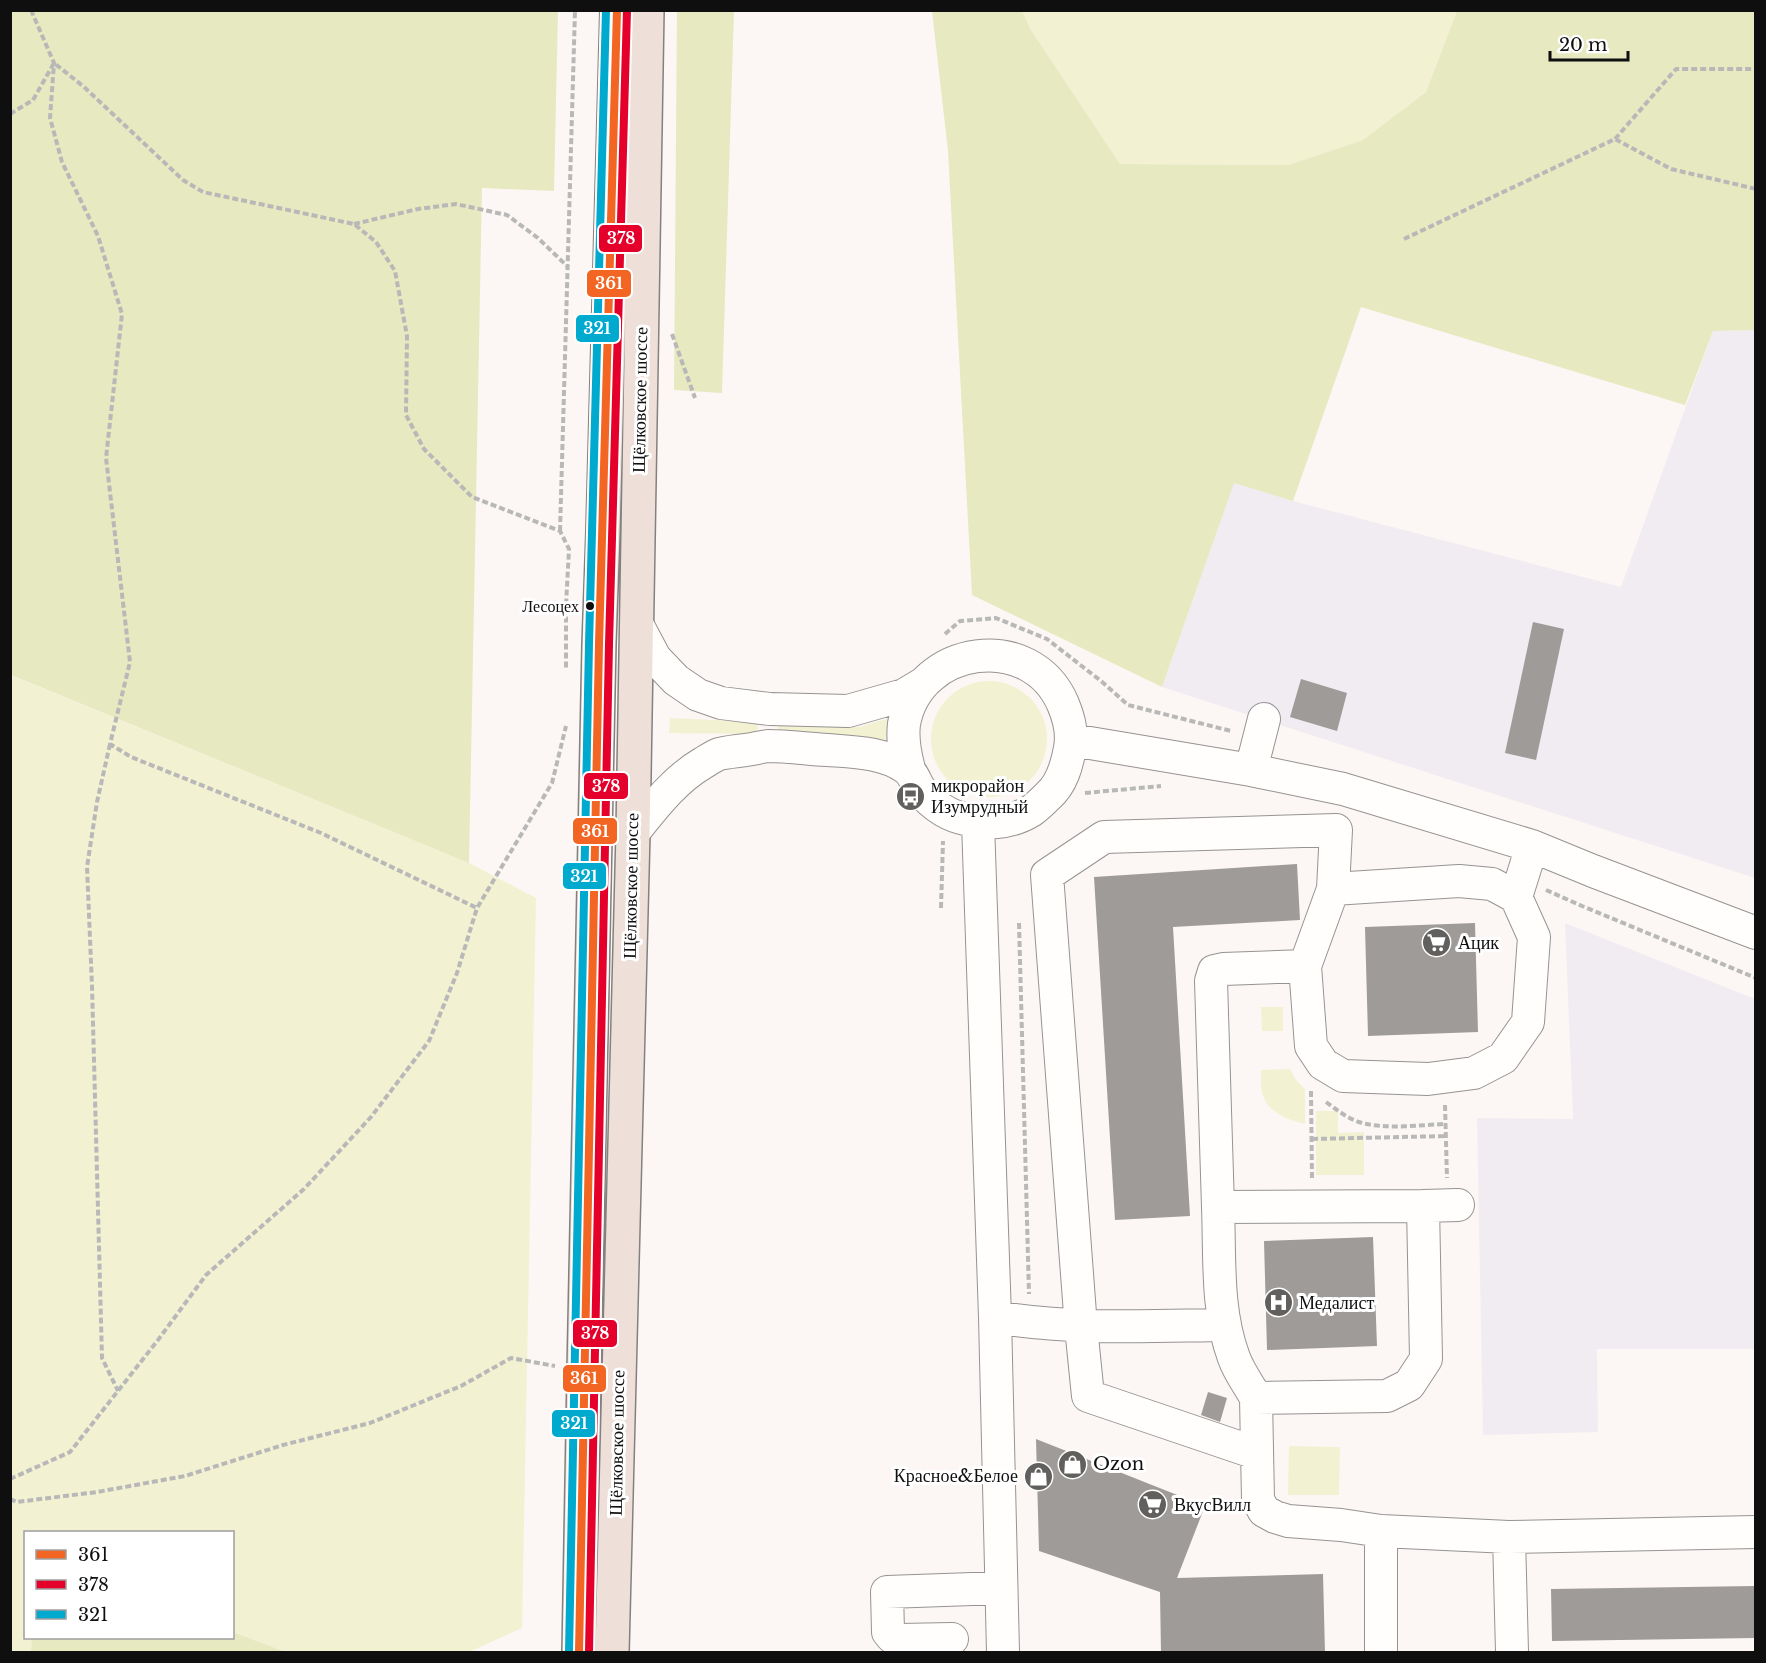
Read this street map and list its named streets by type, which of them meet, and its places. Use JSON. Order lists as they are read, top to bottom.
{
  "streets": {
    "main road": ["Щёлковское шоссе"]
  },
  "places": {
    "other": ["Лесоцех"],
    "bus stop": ["микрорайон Изумрудный"],
    "supermarket": ["Ацик", "ВкусВилл"],
    "hospital": ["Медалист"],
    "shop": ["Ozon", "Красное&Белое"]
  },
  "lines": ["transit line 361", "transit line 378", "transit line 321"],
  "legend": ["361", "378", "321"],
  "scale_bar": "20 m"
}
